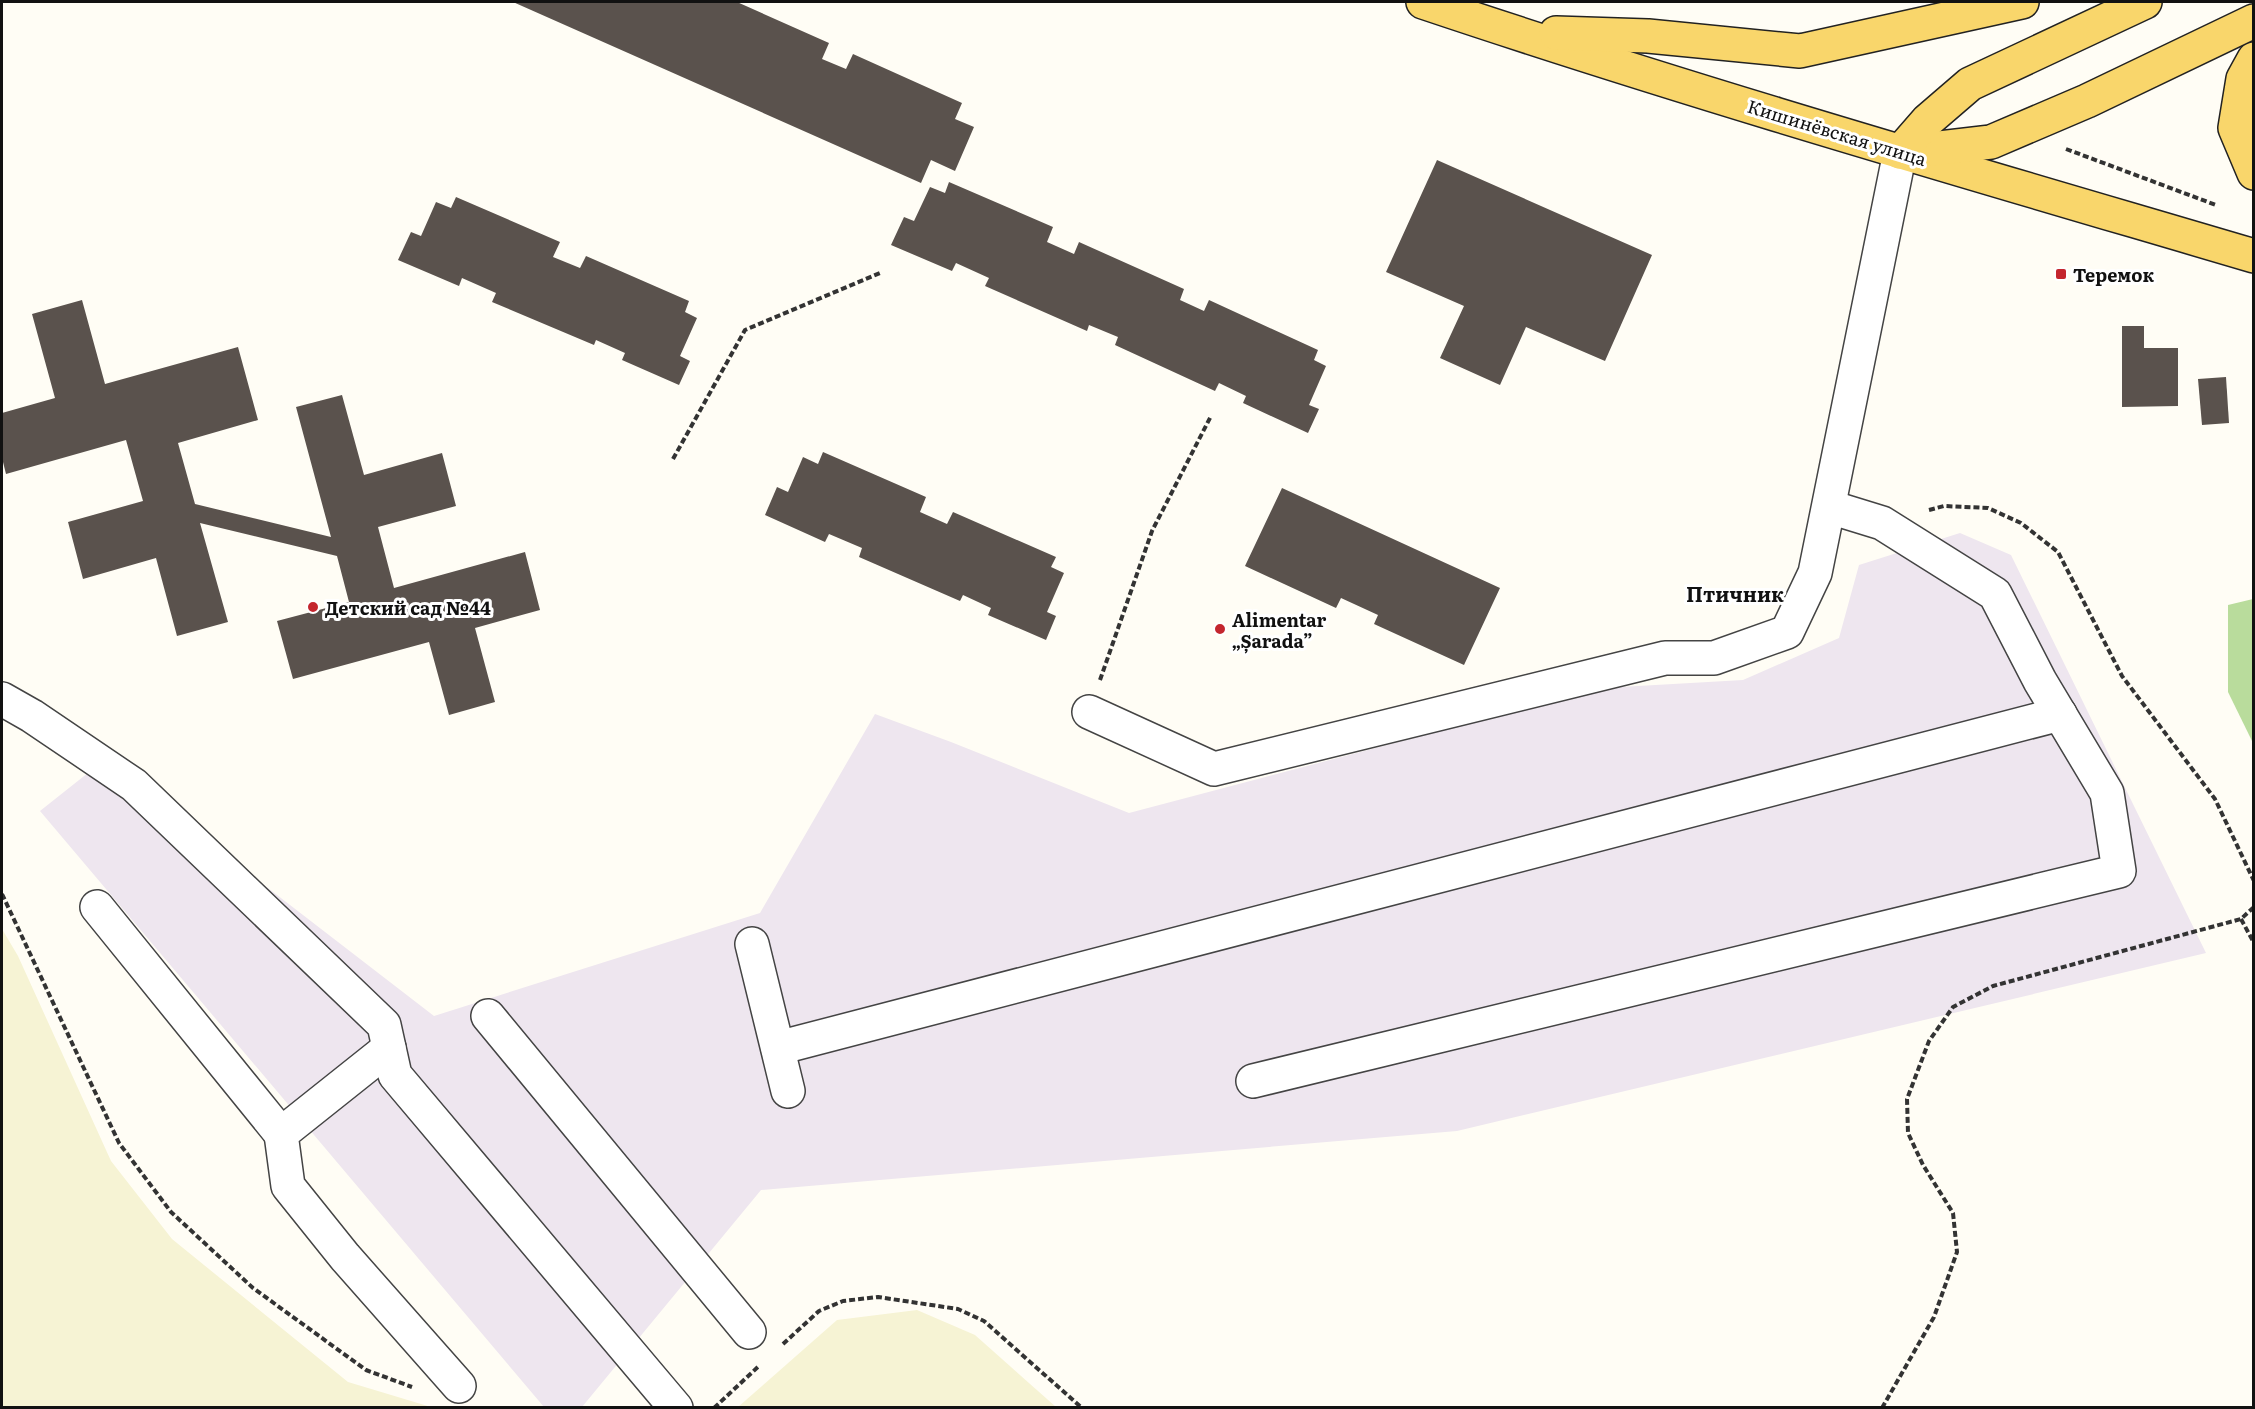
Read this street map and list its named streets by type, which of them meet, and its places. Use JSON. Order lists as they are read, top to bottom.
{
  "streets": {
    "main road": ["Кишинёвская улица"]
  },
  "districts": ["Птичник"],
  "places": {
    "transit": ["Теремок"],
    "other": ["Детский сад №44", "Alimentar „Șarada”"]
  }
}
